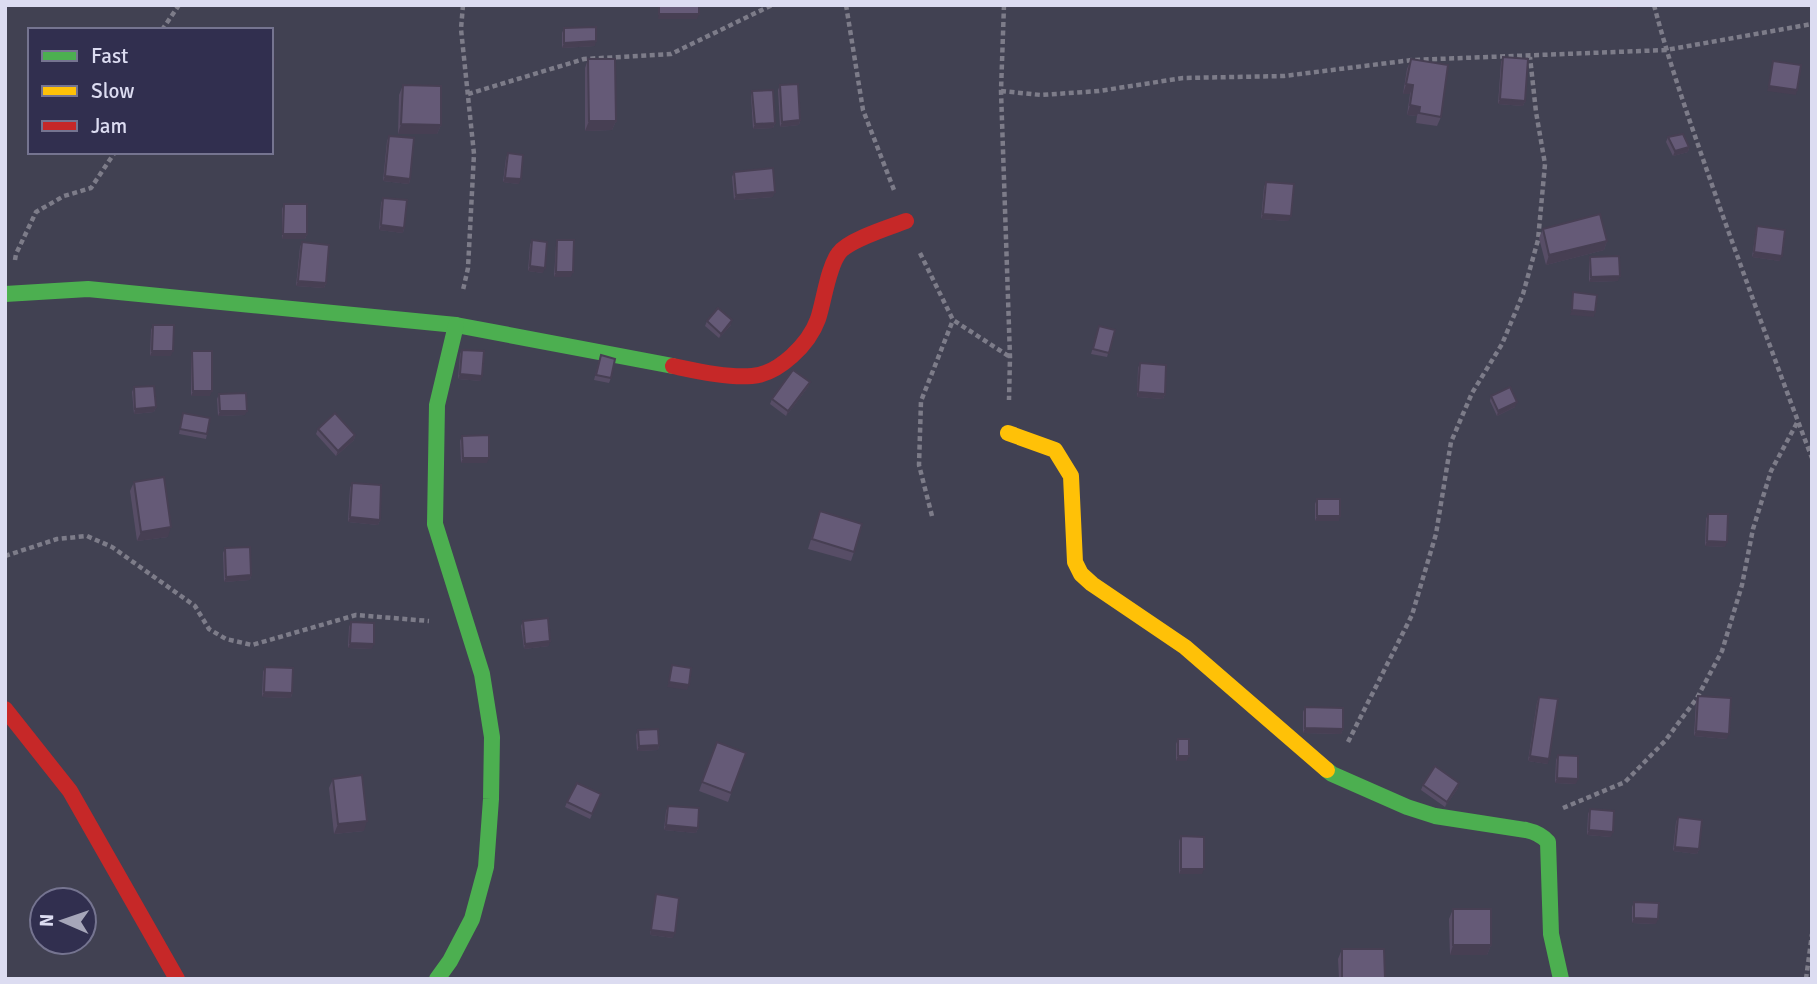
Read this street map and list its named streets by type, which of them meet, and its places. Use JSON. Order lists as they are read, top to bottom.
{
  "legend": ["Fast", "Slow", "Jam"],
  "north": "left"
}
